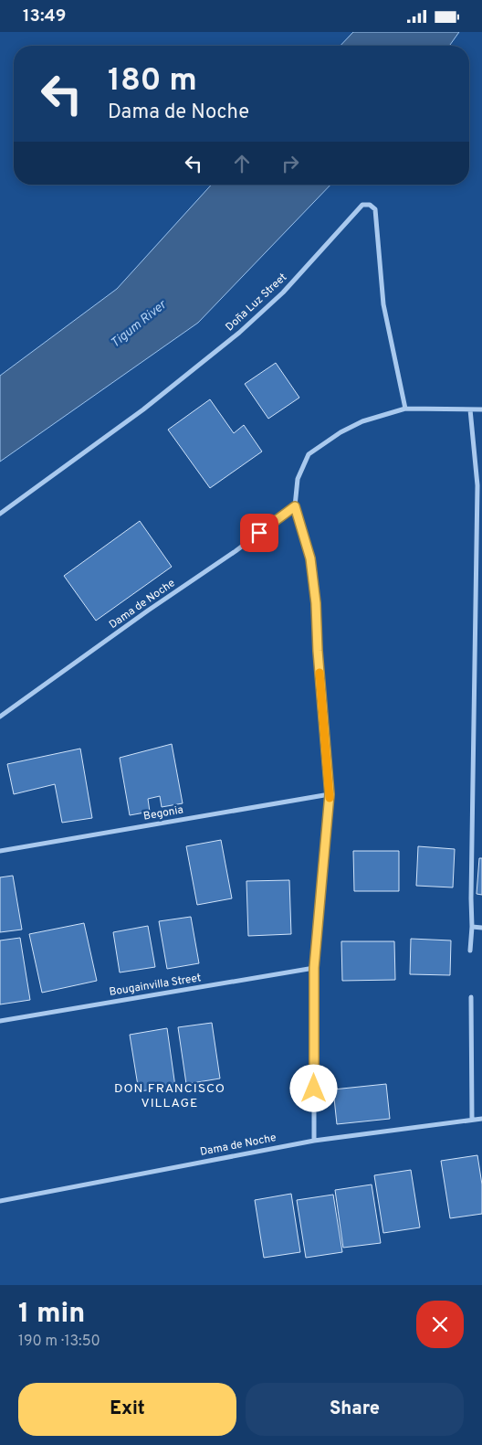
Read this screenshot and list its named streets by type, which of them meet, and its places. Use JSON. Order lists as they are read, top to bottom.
{
  "streets": {
    "street": [
      "Doña Luz Street",
      "Dama de Noche",
      "Begonia",
      "Bougainvilla Street"
    ]
  },
  "districts": ["DON FRANCISCO VILLAGE"],
  "water": ["Tigum River"],
  "page": {
    "status": "13:49",
    "turn": ["180 m", "Dama de Noche"],
    "heading": ["1 min", "190 m · 13:50"],
    "buttons": ["Exit", "Share"]
  }
}
